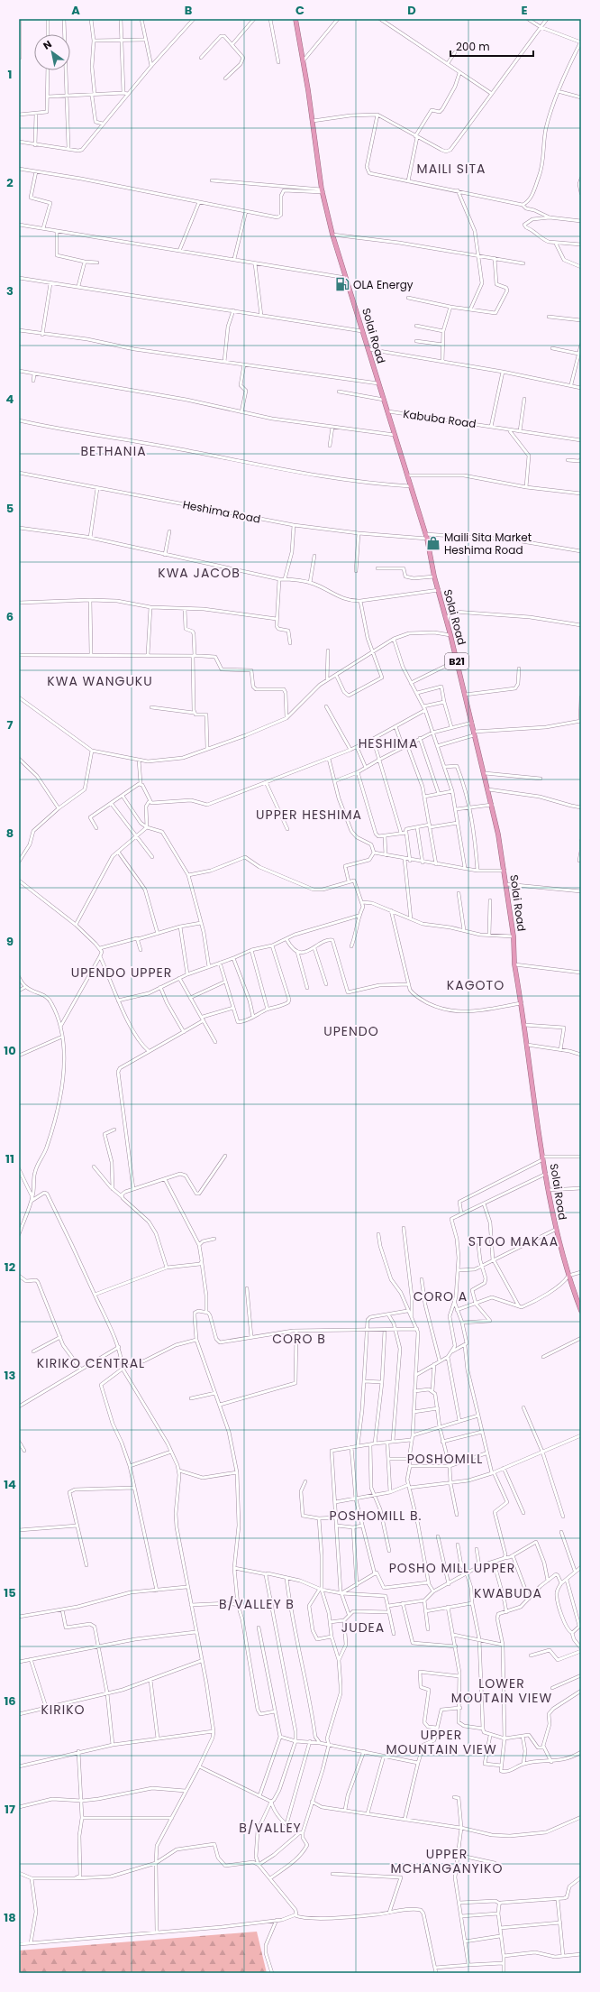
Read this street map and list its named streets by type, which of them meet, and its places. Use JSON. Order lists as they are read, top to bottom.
{
  "streets": {
    "highway": ["Solai Road", "B21"],
    "street": ["Kabuba Road", "Heshima Road"]
  },
  "crossings": [
    ["Solai Road", "Kabuba Road"],
    ["Solai Road", "Heshima Road"]
  ],
  "districts": [
    "MAILI SITA",
    "BETHANIA",
    "KWA JACOB",
    "KWA WANGUKU",
    "HESHIMA",
    "UPPER HESHIMA",
    "UPENDO UPPER",
    "KAGOTO",
    "UPENDO",
    "STOO MAKAA",
    "CORO A",
    "CORO B",
    "KIRIKO CENTRAL",
    "POSHOMILL",
    "POSHOMILL B.",
    "POSHO MILL UPPER",
    "KWABUDA",
    "B/VALLEY B",
    "JUDEA",
    "LOWER MOUTAIN VIEW",
    "KIRIKO",
    "UPPER MOUNTAIN VIEW",
    "B/VALLEY",
    "UPPER MCHANGANYIKO"
  ],
  "places": {
    "fuel station": ["OLA Energy"],
    "shop": ["Maili Sita Market Heshima Road"]
  },
  "scale_bar": "200 m",
  "north": "top left",
  "grid": {
    "columns": [
      "A",
      "B",
      "C",
      "D",
      "E"
    ],
    "rows": [
      "1",
      "2",
      "3",
      "4",
      "5",
      "6",
      "7",
      "8",
      "9",
      "10",
      "11",
      "12",
      "13",
      "14",
      "15",
      "16",
      "17",
      "18"
    ]
  }
}
